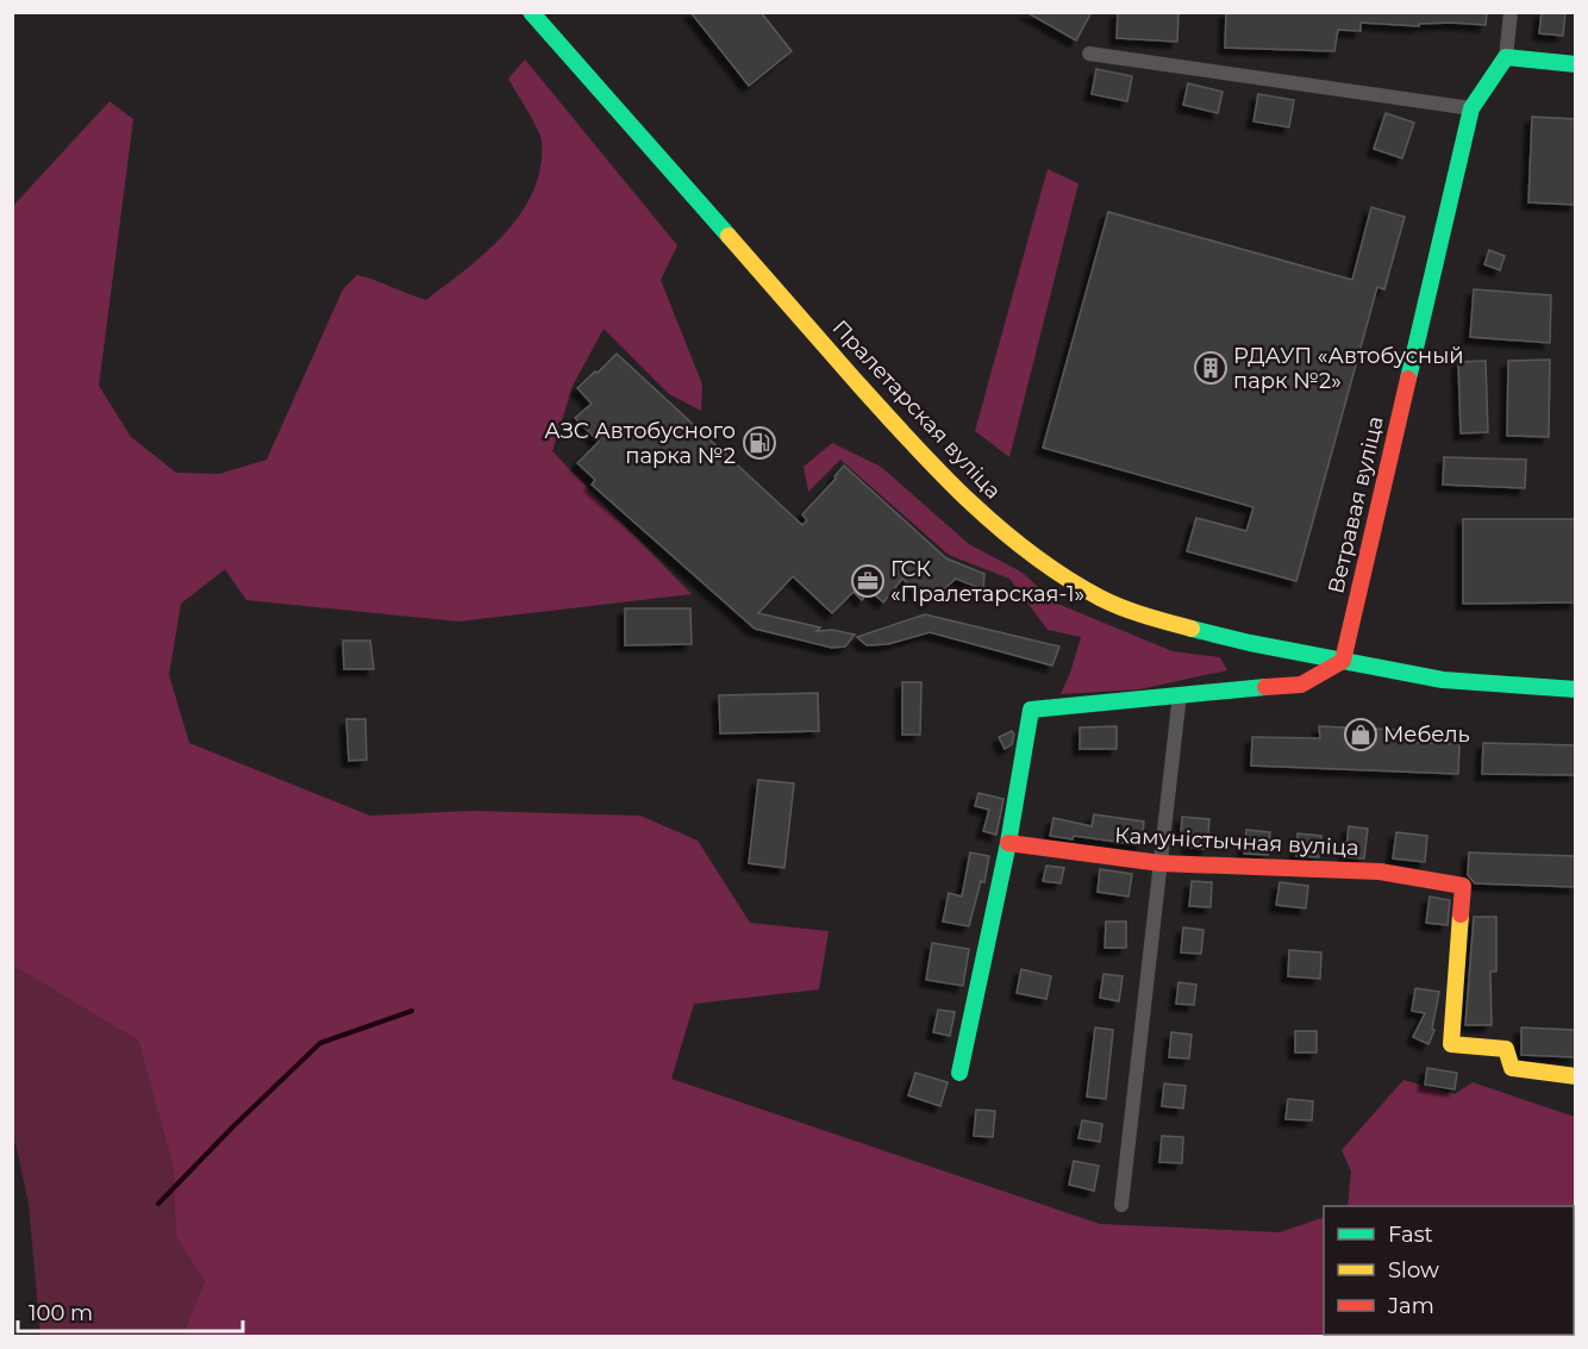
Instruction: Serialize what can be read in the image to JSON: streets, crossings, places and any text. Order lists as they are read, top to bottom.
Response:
{
  "streets": {
    "street": ["Пралетарская вуліца", "Ветравая вуліца", "Камуністычная вуліца"]
  },
  "crossings": [
    ["Пралетарская вуліца", "Ветравая вуліца"]
  ],
  "places": {
    "building": ["РДАУП «Автобусный парк №2»"],
    "fuel station": ["АЗС Автобусного парка №2"],
    "office": ["ГСК «Пралетарская-1»"],
    "shop": ["Мебель"]
  },
  "legend": ["Fast", "Slow", "Jam"],
  "scale_bar": "100 m"
}
